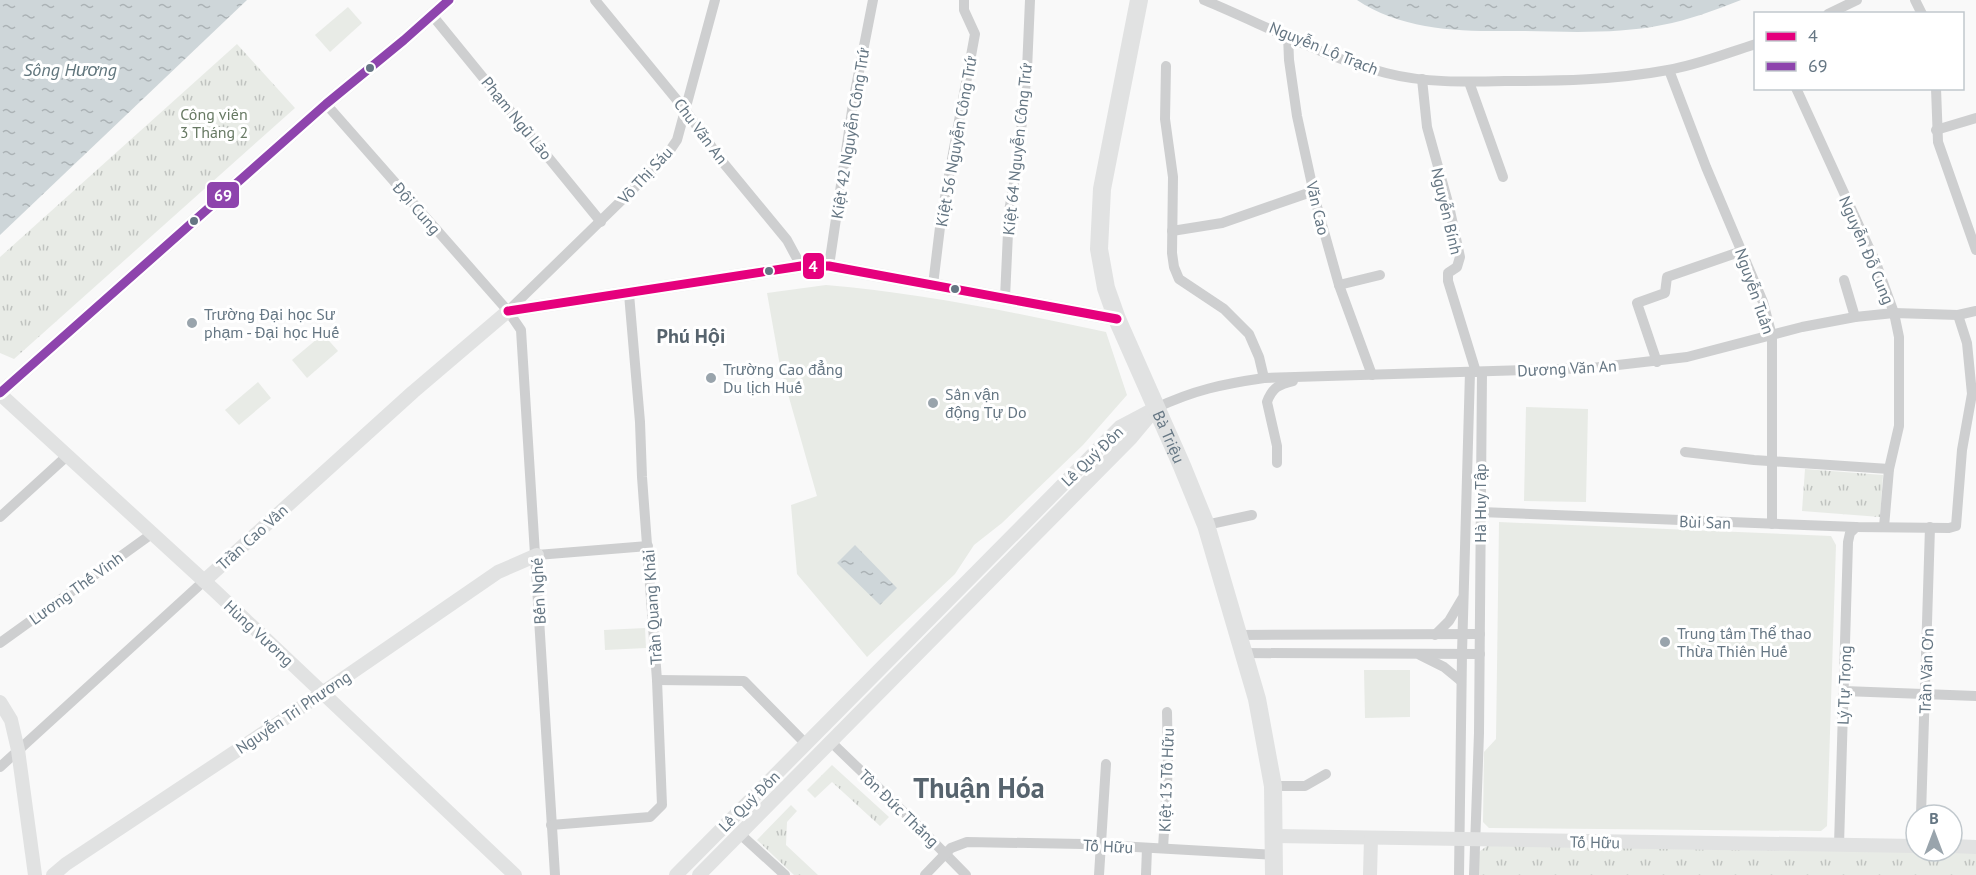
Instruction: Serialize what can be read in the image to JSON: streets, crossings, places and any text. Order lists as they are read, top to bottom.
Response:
{
  "streets": {
    "highway": ["Bà Triệu"],
    "street": [
      "Nguyễn Lộ Trạch",
      "Phạm Ngũ Lão",
      "Chu Văn An",
      "Kiệt 42 Nguyễn Công Trứ",
      "Kiệt 56 Nguyễn Công Trứ",
      "Kiệt 64 Nguyễn Công Trứ",
      "Võ Thị Sáu",
      "Đội Cung",
      "Văn Cao",
      "Nguyễn Bính",
      "Nguyễn Đỗ Cung",
      "Nguyễn Tuân",
      "Dương Văn An",
      "Lê Quý Đôn",
      "Hà Huy Tập",
      "Bùi San",
      "Trần Cao Vân",
      "Lương Thế Vinh",
      "Bến Nghé",
      "Trần Quang Khải",
      "Hùng Vương",
      "Trần Văn Ơn",
      "Lý Tự Trọng",
      "Nguyễn Tri Phương",
      "Kiệt 13 Tố Hữu",
      "Tôn Đức Thắng",
      "Tố Hữu"
    ]
  },
  "crossings": [
    ["Nguyễn Lộ Trạch", "Văn Cao"],
    ["Nguyễn Lộ Trạch", "Nguyễn Bính"],
    ["Nguyễn Lộ Trạch", "Nguyễn Tuân"],
    ["Phạm Ngũ Lão", "Võ Thị Sáu"],
    ["Chu Văn An", "Võ Thị Sáu"],
    ["Võ Thị Sáu", "Đội Cung"],
    ["Võ Thị Sáu", "Trần Cao Vân"],
    ["Võ Thị Sáu", "Bến Nghé"],
    ["Đội Cung", "Trần Cao Vân"],
    ["Đội Cung", "Bến Nghé"],
    ["Văn Cao", "Dương Văn An"],
    ["Nguyễn Bính", "Dương Văn An"],
    ["Nguyễn Bính", "Hà Huy Tập"],
    ["Nguyễn Đỗ Cung", "Dương Văn An"],
    ["Nguyễn Đỗ Cung", "Bùi San"],
    ["Nguyễn Tuân", "Dương Văn An"],
    ["Nguyễn Tuân", "Bùi San"],
    ["Dương Văn An", "Bà Triệu"],
    ["Dương Văn An", "Lê Quý Đôn"],
    ["Dương Văn An", "Hà Huy Tập"],
    ["Bà Triệu", "Lê Quý Đôn"],
    ["Bà Triệu", "Tố Hữu"],
    ["Lê Quý Đôn", "Tôn Đức Thắng"],
    ["Hà Huy Tập", "Bùi San"],
    ["Hà Huy Tập", "Tố Hữu"],
    ["Bùi San", "Trần Văn Ơn"],
    ["Bùi San", "Lý Tự Trọng"],
    ["Trần Cao Vân", "Bến Nghé"],
    ["Trần Cao Vân", "Hùng Vương"],
    ["Lương Thế Vinh", "Hùng Vương"],
    ["Bến Nghé", "Trần Quang Khải"],
    ["Bến Nghé", "Nguyễn Tri Phương"],
    ["Hùng Vương", "Nguyễn Tri Phương"],
    ["Lý Tự Trọng", "Tố Hữu"],
    ["Kiệt 13 Tố Hữu", "Tố Hữu"],
    ["Tôn Đức Thắng", "Tố Hữu"]
  ],
  "districts": ["Phú Hội", "Thuận Hóa"],
  "water": ["Sông Hương"],
  "parks": ["Công viên 3 Tháng 2"],
  "places": [
    "Trường Đại học Sư phạm - Đại học Huế",
    "Trường Cao đẳng Du lịch Huế",
    "Sân vận động Tự Do",
    "Trung tâm Thể thao Thừa Thiên Huế"
  ],
  "lines": ["transit line 69", "transit line 4"],
  "legend": ["4", "69"],
  "north": "top"
}
